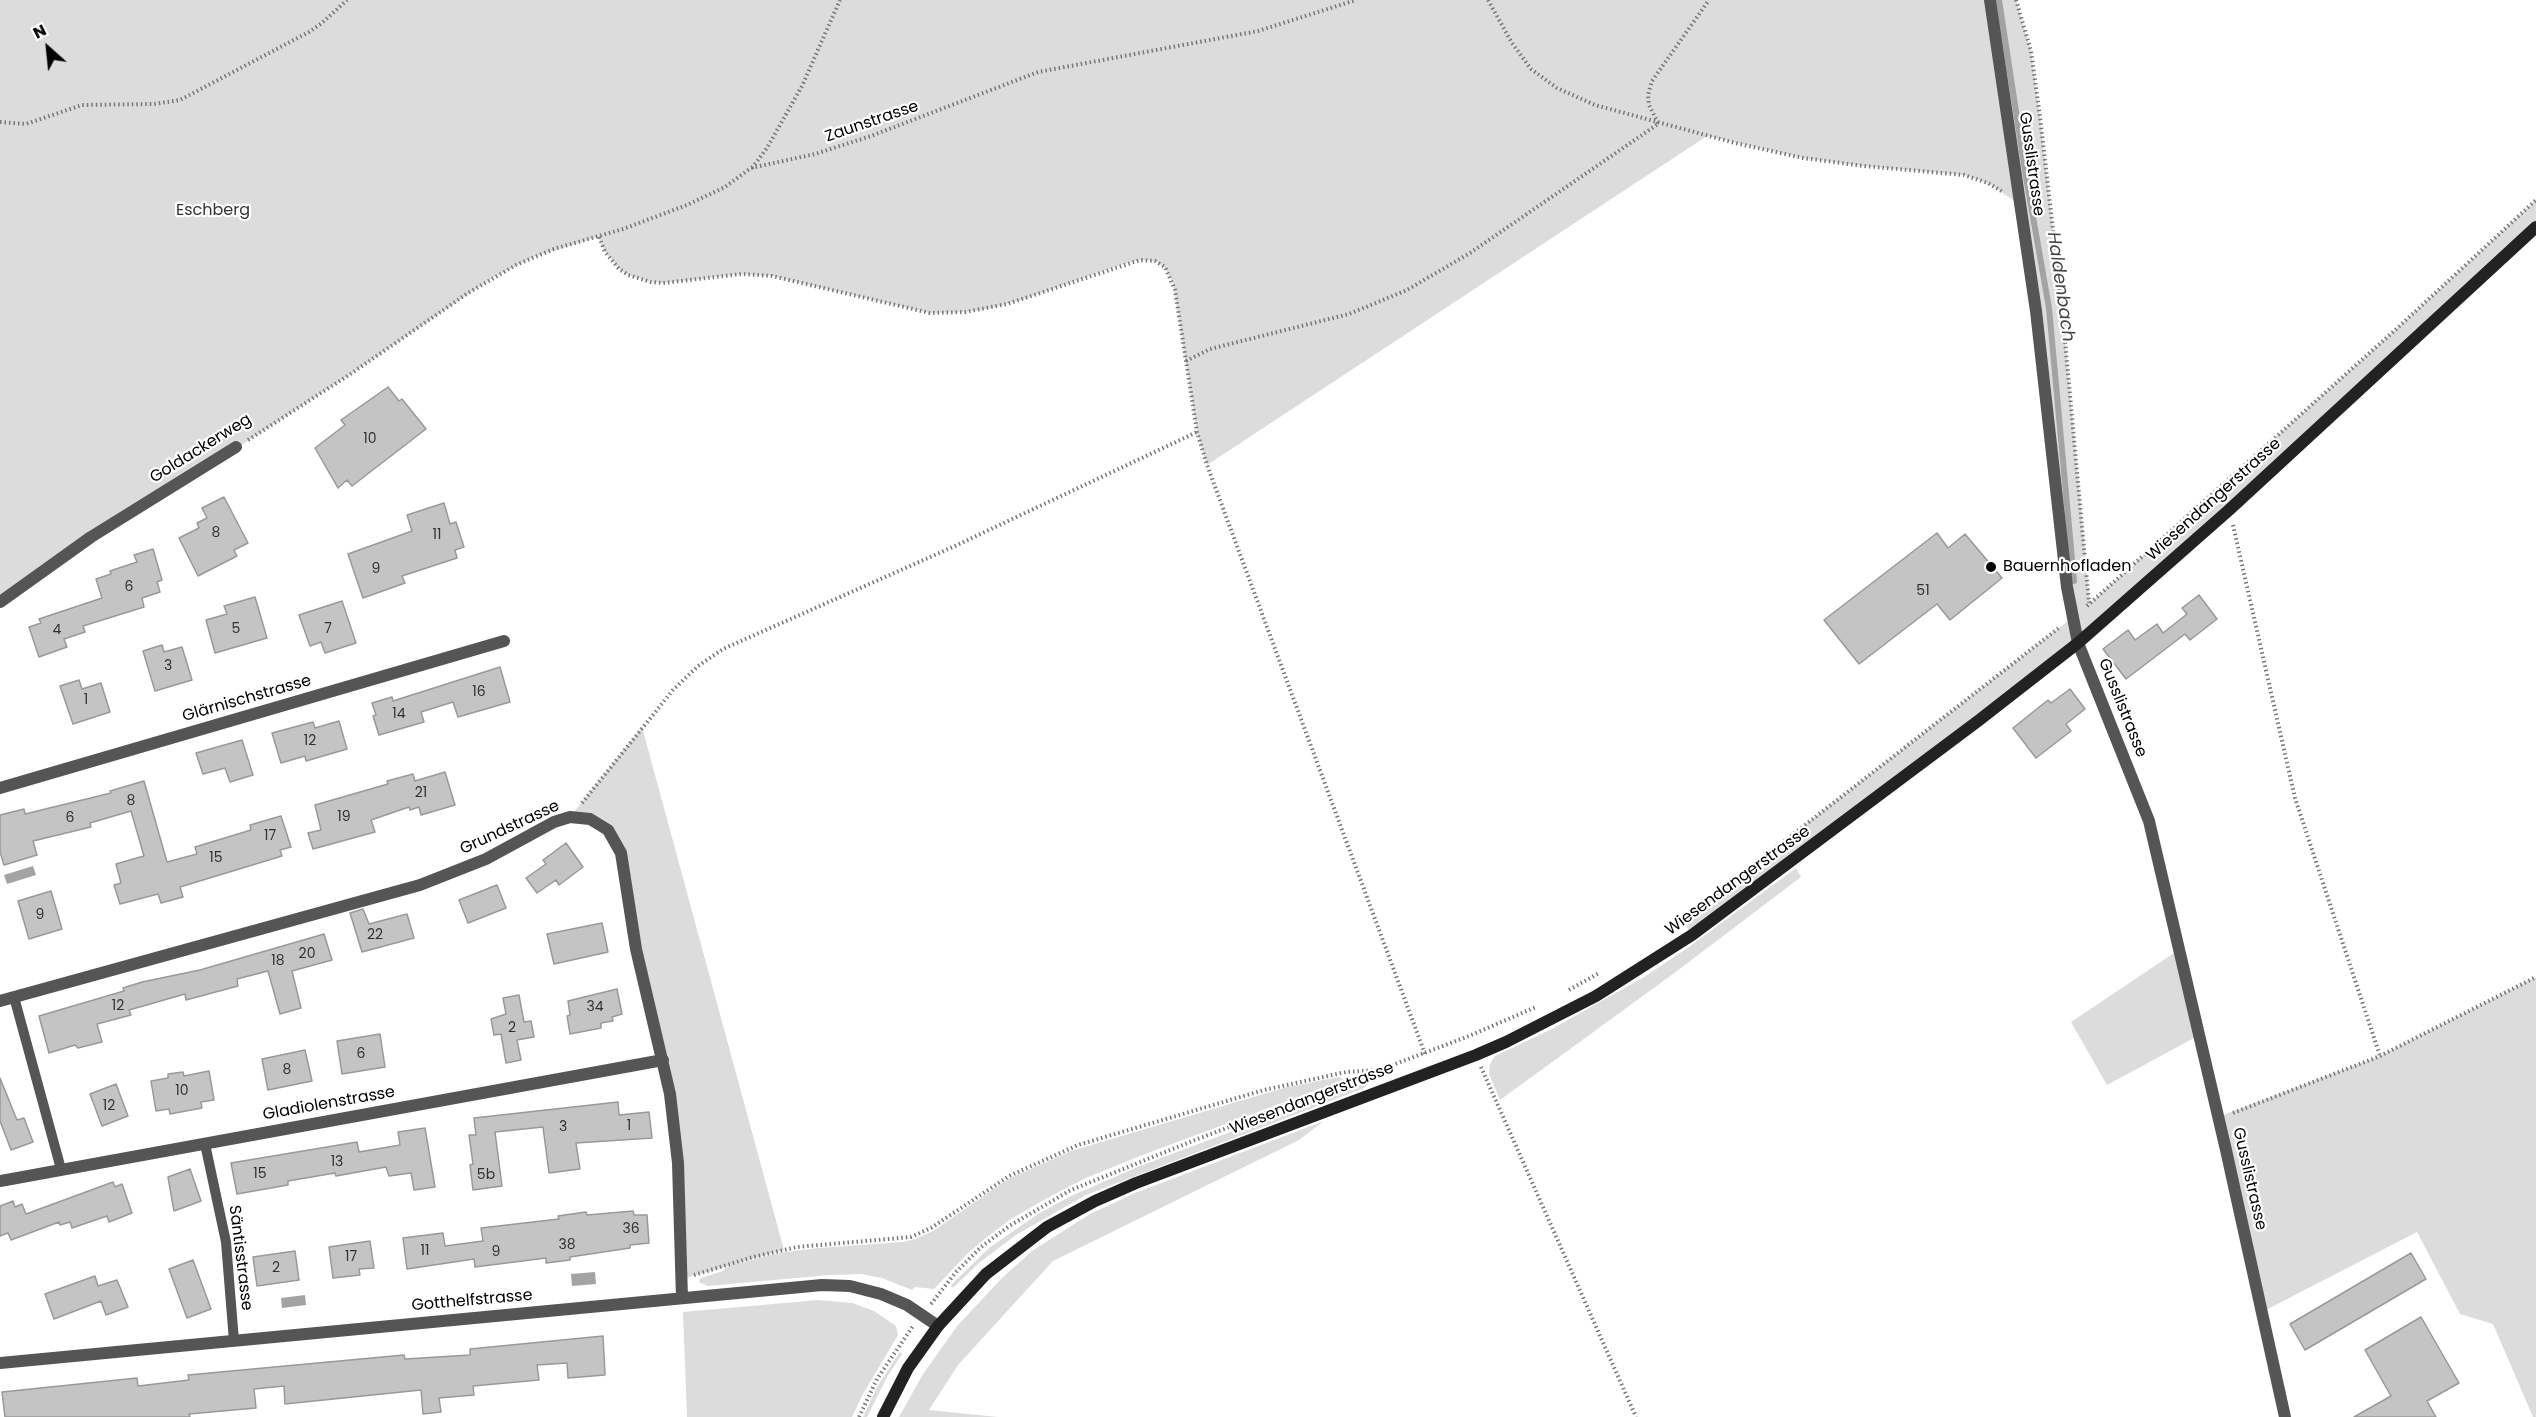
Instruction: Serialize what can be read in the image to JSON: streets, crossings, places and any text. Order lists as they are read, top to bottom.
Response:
{
  "streets": {
    "main road": ["Wiesendangerstrasse"],
    "street": [
      "Gusslistrasse",
      "Goldackerweg",
      "Glärnischstrasse",
      "Grundstrasse",
      "Gladiolenstrasse",
      "Gotthelfstrasse"
    ],
    "lane": ["Säntisstrasse"],
    "path": ["Zaunstrasse"]
  },
  "crossings": [
    ["Zaunstrasse", "Goldackerweg"],
    ["Gusslistrasse", "Wiesendangerstrasse"],
    ["Wiesendangerstrasse", "Gotthelfstrasse"],
    ["Grundstrasse", "Gladiolenstrasse"],
    ["Grundstrasse", "Gotthelfstrasse"],
    ["Gladiolenstrasse", "Säntisstrasse"],
    ["Säntisstrasse", "Gotthelfstrasse"]
  ],
  "water": ["Haldenbach"],
  "parks": ["Eschberg"],
  "places": ["Bauernhofladen"],
  "house_numbers": [
    "10",
    "8",
    "11",
    "9",
    "6",
    "51",
    "5",
    "7",
    "4",
    "3",
    "16",
    "1",
    "14",
    "12",
    "21",
    "8",
    "19",
    "6",
    "17",
    "15",
    "9",
    "22",
    "20",
    "18",
    "12",
    "34",
    "2",
    "6",
    "8",
    "10",
    "12",
    "1",
    "3",
    "13",
    "15",
    "5b",
    "36",
    "38",
    "11",
    "9",
    "17",
    "2"
  ],
  "north": "top left"
}
